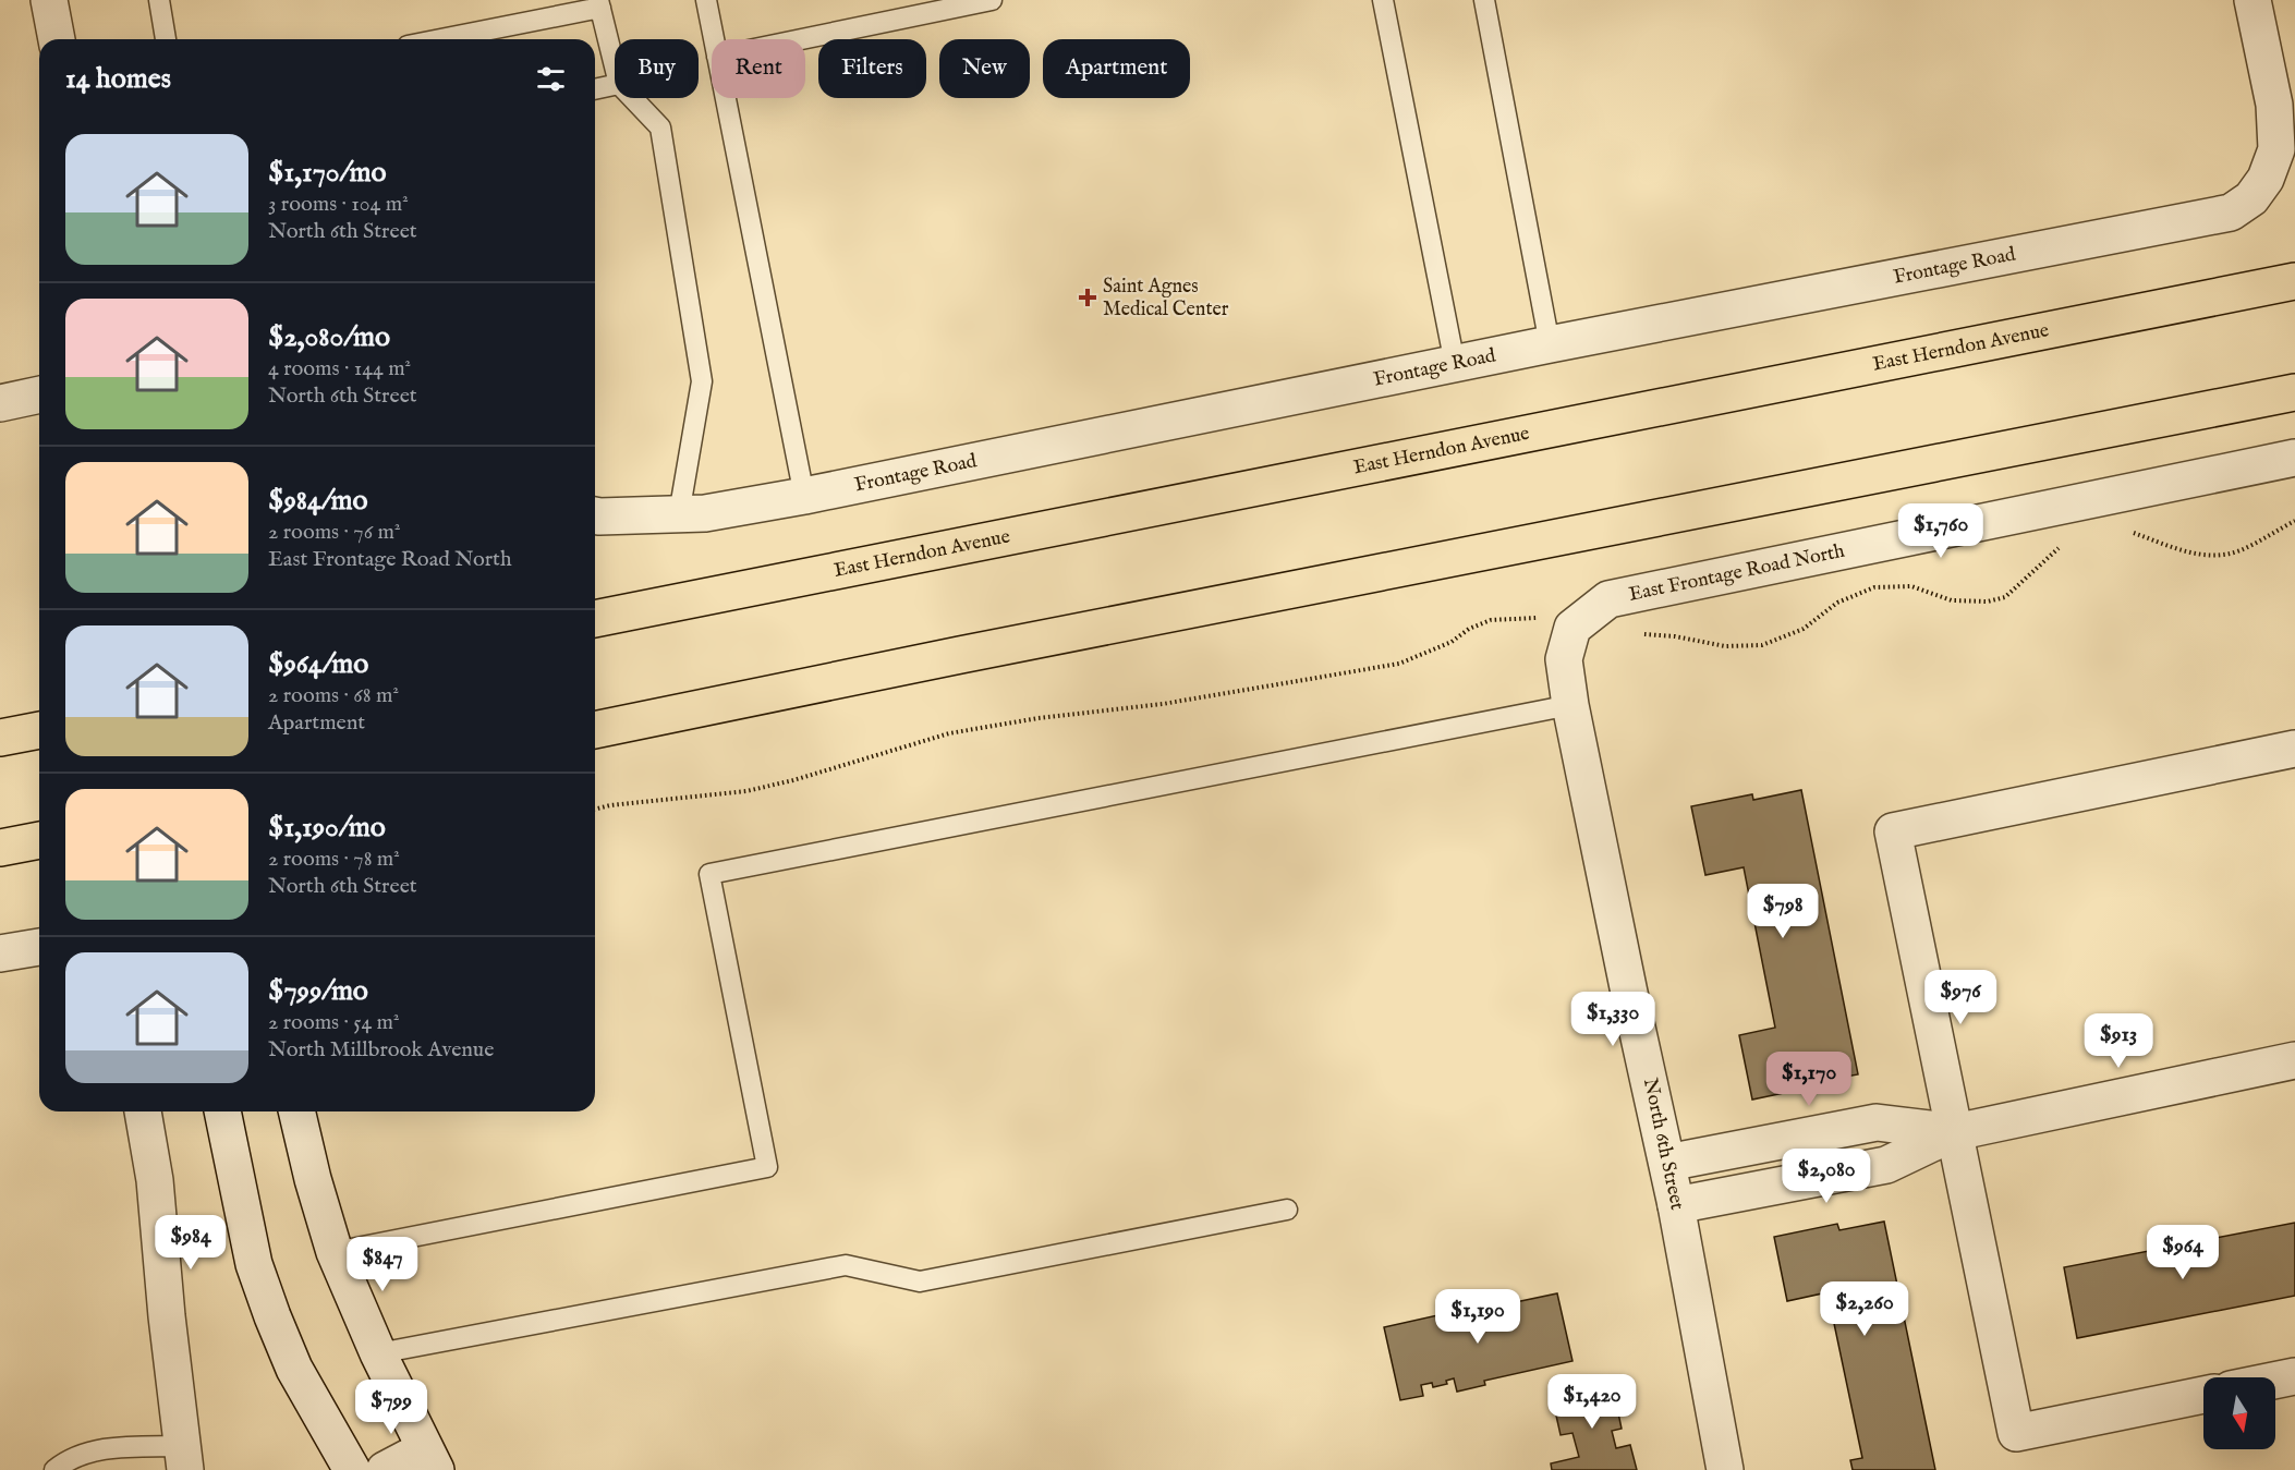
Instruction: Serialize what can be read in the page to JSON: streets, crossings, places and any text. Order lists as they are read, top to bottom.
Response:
{
  "streets": {
    "main road": ["East Herndon Avenue"],
    "street": ["Frontage Road", "East Frontage Road North", "North 6th Street"]
  },
  "crossings": [
    ["East Frontage Road North", "North 6th Street"]
  ],
  "places": {
    "health": ["Saint Agnes Medical Center"]
  },
  "north": "bottom",
  "page": {
    "chip": [
      "Buy",
      "Rent",
      "Filters",
      "New",
      "Apartment"
    ],
    "heading": "14 homes",
    "list": [
      {
        "name": "$1,170/mo",
        "note": "3 rooms · 104 m² · North 6th Street"
      },
      {
        "name": "$2,080/mo",
        "note": "4 rooms · 144 m² · North 6th Street"
      },
      {
        "name": "$984/mo",
        "note": "2 rooms · 76 m² · East Frontage Road North"
      },
      {
        "name": "$964/mo",
        "note": "2 rooms · 68 m² · Apartment"
      },
      {
        "name": "$1,190/mo",
        "note": "2 rooms · 78 m² · North 6th Street"
      },
      {
        "name": "$799/mo",
        "note": "2 rooms · 54 m² · North Millbrook Avenue"
      }
    ],
    "price": [
      "$1,760",
      "$798",
      "$976",
      "$1,330",
      "$913",
      "$1,170",
      "$2,080",
      "$984",
      "$964",
      "$847",
      "$2,260",
      "$1,190",
      "$1,420",
      "$799"
    ]
  }
}
